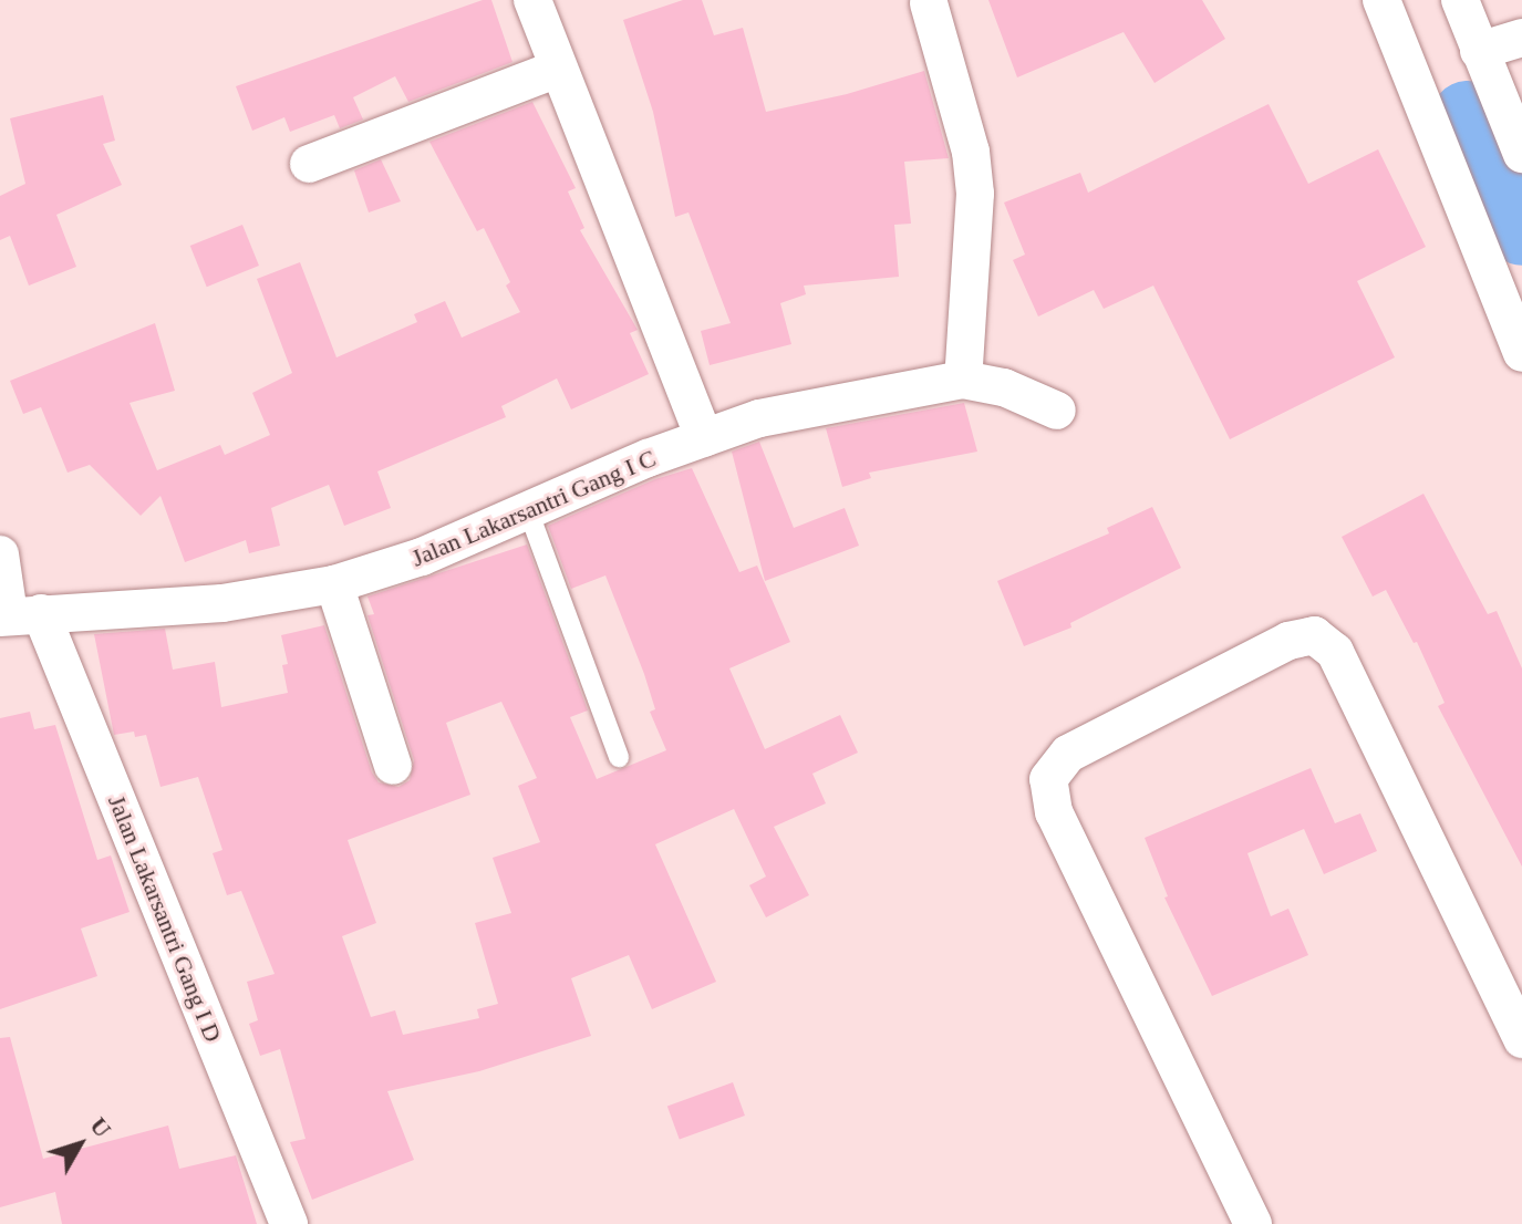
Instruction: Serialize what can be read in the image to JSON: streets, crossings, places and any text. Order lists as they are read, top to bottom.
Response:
{
  "streets": {
    "street": ["Jalan Lakarsantri Gang I C", "Jalan Lakarsantri Gang I D"]
  },
  "crossings": [
    ["Jalan Lakarsantri Gang I C", "Jalan Lakarsantri Gang I D"]
  ],
  "north": "top right"
}
